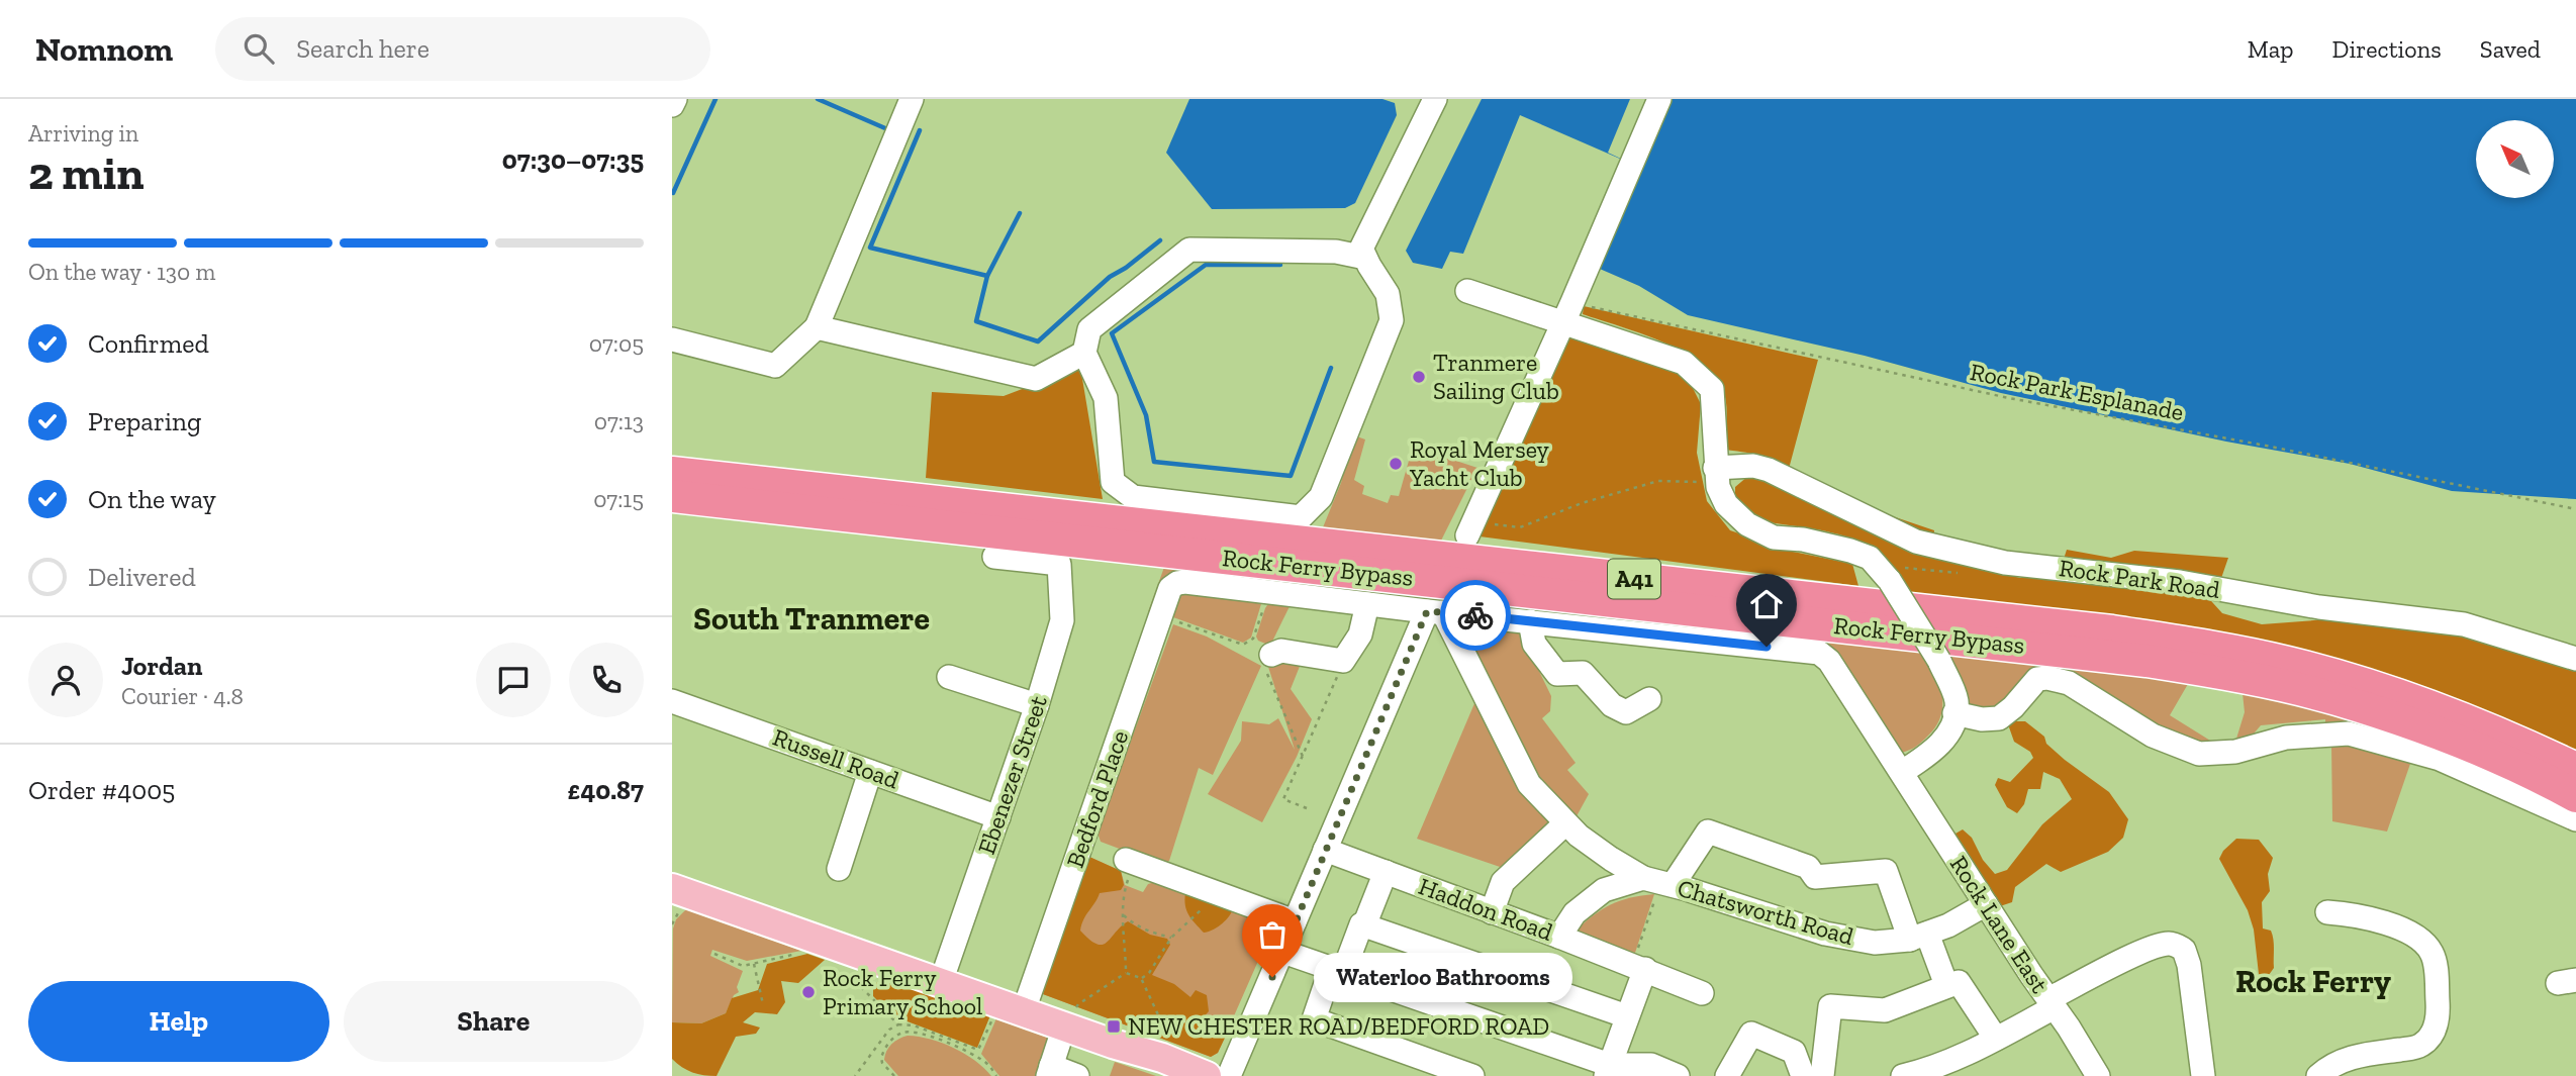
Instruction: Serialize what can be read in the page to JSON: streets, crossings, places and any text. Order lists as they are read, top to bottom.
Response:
{
  "streets": {
    "highway": ["Rock Ferry Bypass", "A41"],
    "street": [
      "Rock Park Road",
      "Russell Road",
      "Ebenezer Street",
      "Bedford Place",
      "Haddon Road",
      "Chatsworth Road",
      "Rock Lane East"
    ],
    "path": ["Rock Park Esplanade"]
  },
  "crossings": [
    ["Russell Road", "Ebenezer Street"],
    ["Haddon Road", "Chatsworth Road"],
    ["Chatsworth Road", "Rock Lane East"]
  ],
  "districts": ["South Tranmere", "Rock Ferry"],
  "places": {
    "other": [
      "Tranmere Sailing Club",
      "Royal Mersey Yacht Club",
      "Waterloo Bathrooms",
      "Rock Ferry Primary School"
    ],
    "transit": ["NEW CHESTER ROAD/BEDFORD ROAD"]
  },
  "north": "top left",
  "page": {
    "header": "Nomnom",
    "search": "Search here",
    "nav": ["Map", "Directions", "Saved"],
    "heading": ["2 min", "Arriving in", "07:30–07:35"],
    "panel": [
      "Jordan",
      "Courier · 4.8",
      "Order #4005",
      "£40.87"
    ],
    "bar": "On the way · 130 m",
    "list": [
      ["Confirmed", "07:05"],
      ["Preparing", "07:13"],
      ["On the way", "07:15"],
      "Delivered"
    ],
    "bubble": "Waterloo Bathrooms",
    "buttons": ["Help", "Share"]
  }
}
